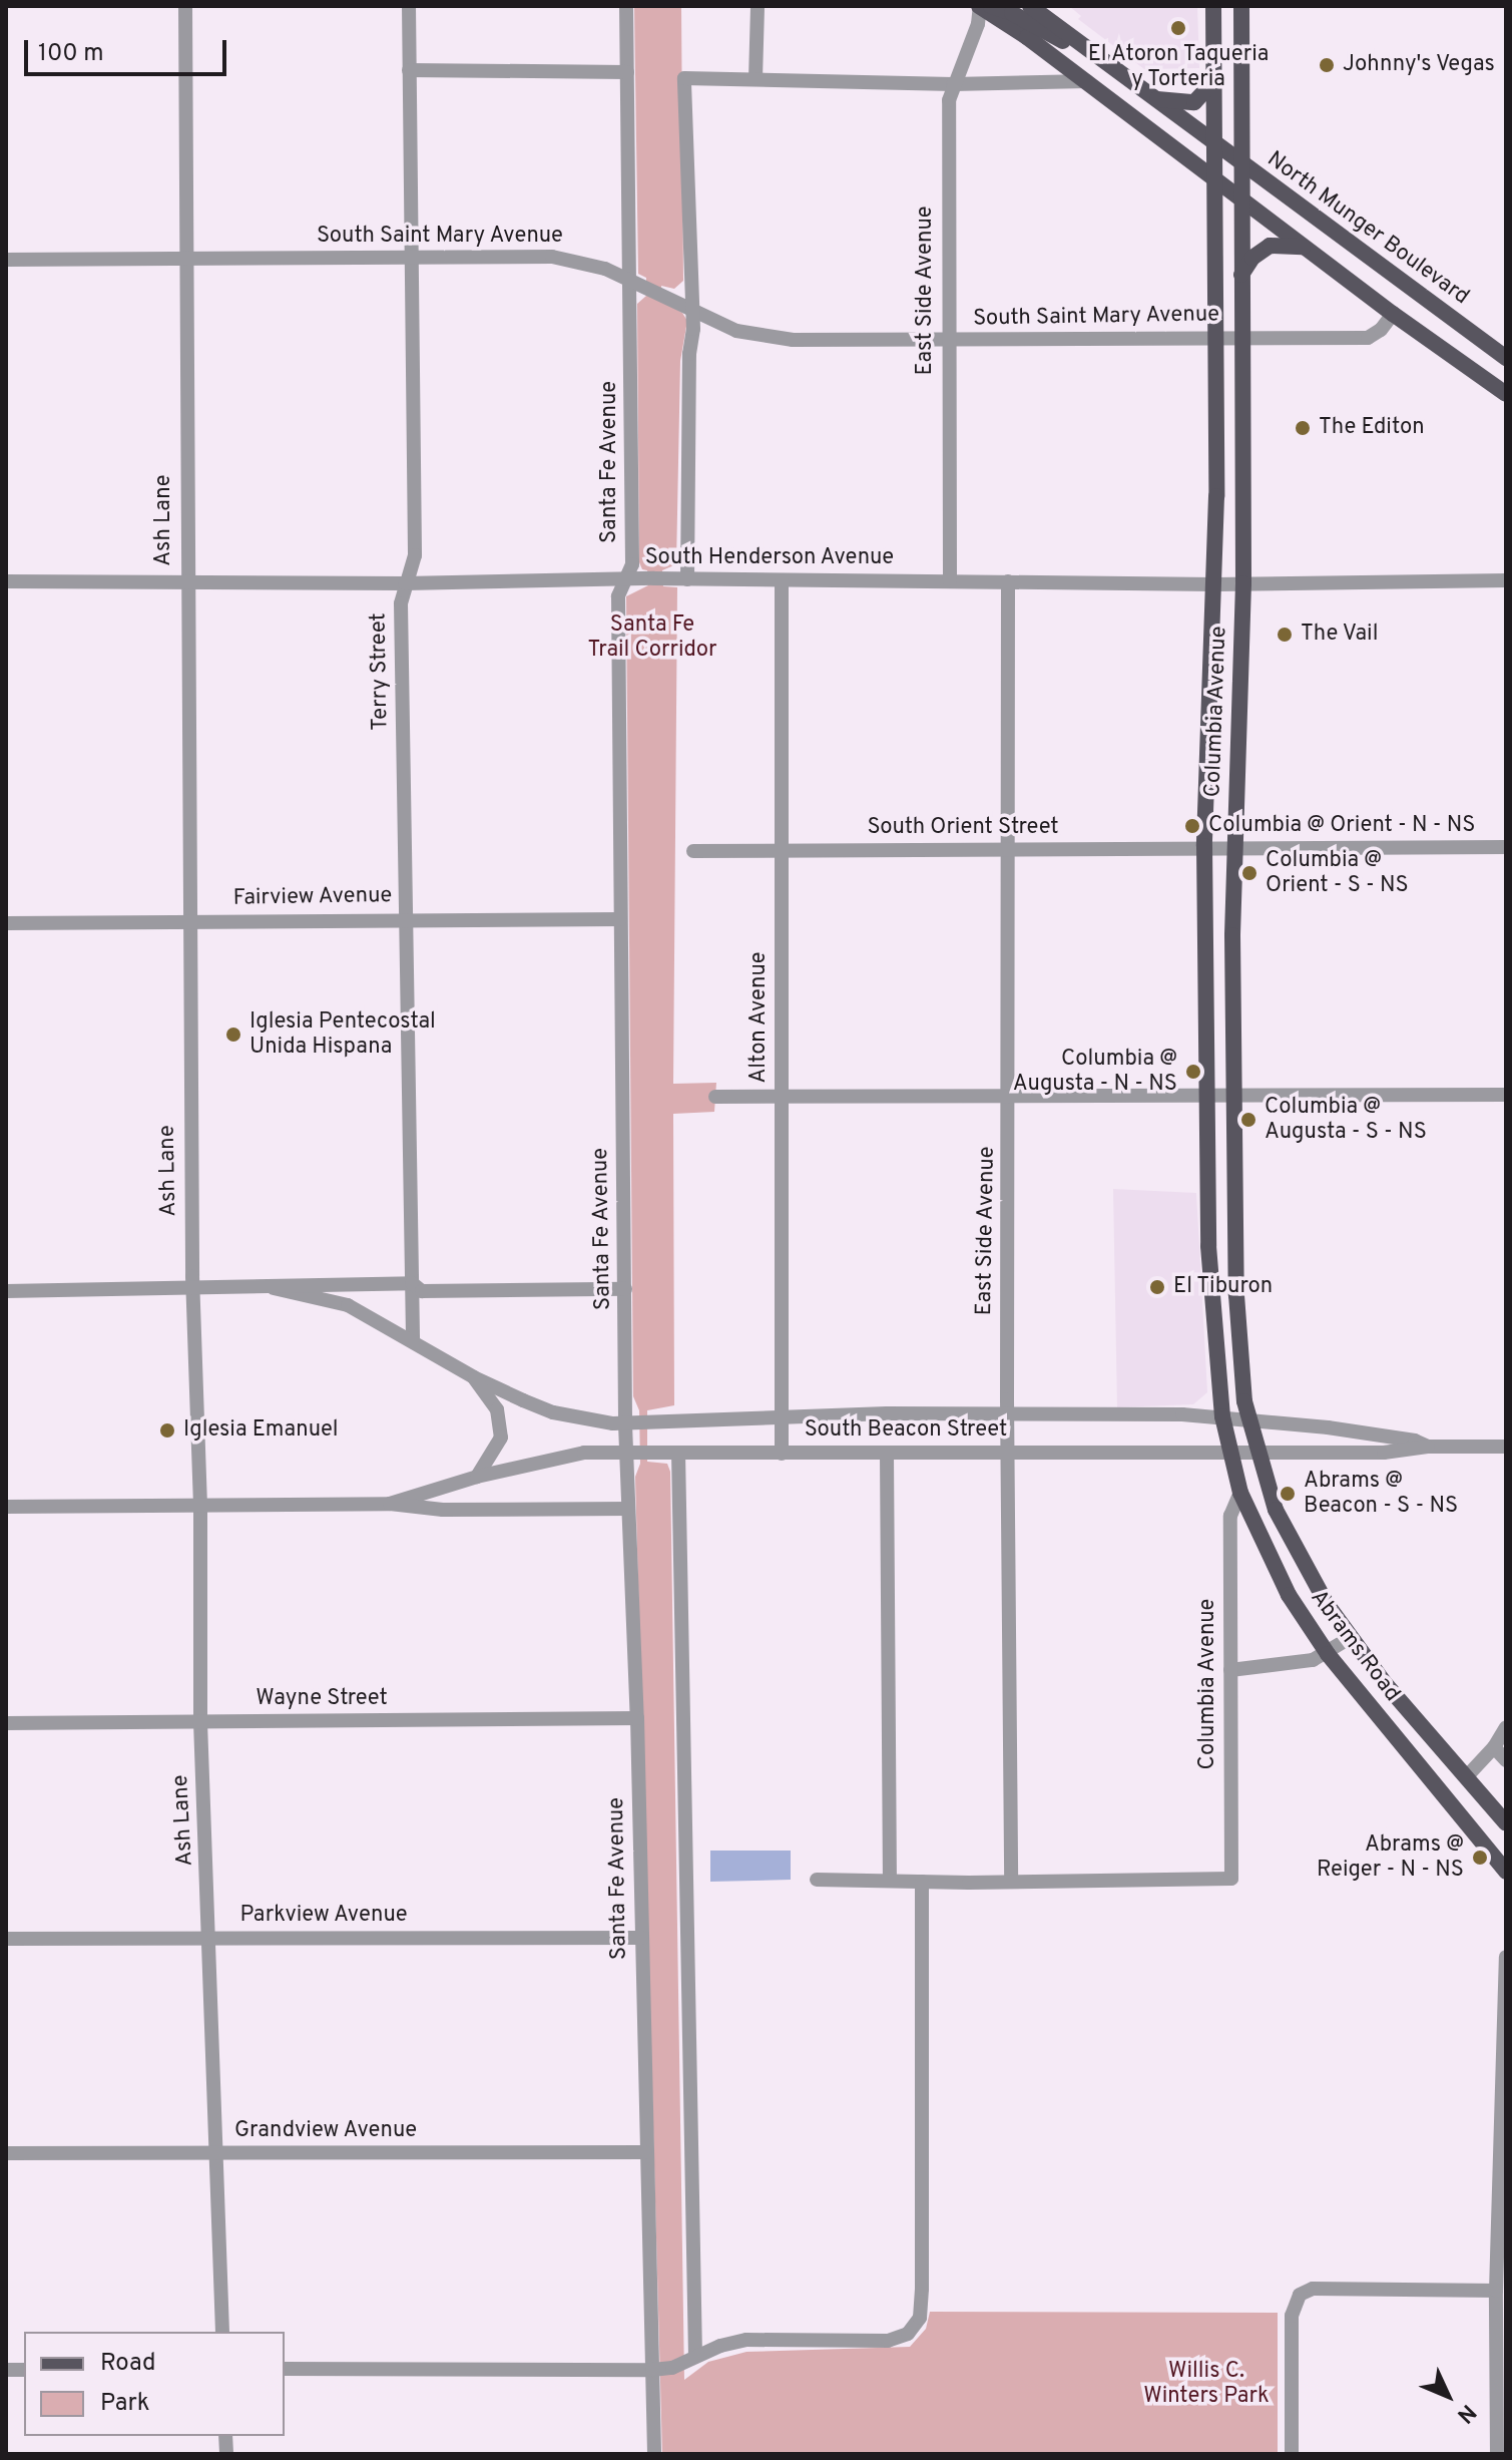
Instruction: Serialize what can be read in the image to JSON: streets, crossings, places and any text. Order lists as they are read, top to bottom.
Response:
{
  "streets": {
    "main road": ["North Munger Boulevard", "Columbia Avenue", "Abrams Road"],
    "street": [
      "South Saint Mary Avenue",
      "East Side Avenue",
      "Santa Fe Avenue",
      "Ash Lane",
      "South Henderson Avenue",
      "Terry Street",
      "South Orient Street",
      "Fairview Avenue",
      "Alton Avenue",
      "South Beacon Street",
      "Wayne Street",
      "Parkview Avenue",
      "Grandview Avenue"
    ]
  },
  "crossings": [
    ["North Munger Boulevard", "Columbia Avenue"],
    ["South Saint Mary Avenue", "East Side Avenue"],
    ["South Saint Mary Avenue", "Santa Fe Avenue"],
    ["South Saint Mary Avenue", "Ash Lane"],
    ["South Saint Mary Avenue", "Terry Street"],
    ["South Saint Mary Avenue", "Columbia Avenue"],
    ["East Side Avenue", "South Henderson Avenue"],
    ["East Side Avenue", "Columbia Avenue"],
    ["East Side Avenue", "South Orient Street"],
    ["East Side Avenue", "South Beacon Street"],
    ["Santa Fe Avenue", "South Henderson Avenue"],
    ["Santa Fe Avenue", "Fairview Avenue"],
    ["Santa Fe Avenue", "South Beacon Street"],
    ["Santa Fe Avenue", "Wayne Street"],
    ["Santa Fe Avenue", "Parkview Avenue"],
    ["Santa Fe Avenue", "Grandview Avenue"],
    ["Ash Lane", "South Henderson Avenue"],
    ["Ash Lane", "Fairview Avenue"],
    ["Ash Lane", "South Beacon Street"],
    ["Ash Lane", "Wayne Street"],
    ["Ash Lane", "Parkview Avenue"],
    ["Ash Lane", "Grandview Avenue"],
    ["South Henderson Avenue", "Terry Street"],
    ["South Henderson Avenue", "Columbia Avenue"],
    ["South Henderson Avenue", "Alton Avenue"],
    ["Terry Street", "Fairview Avenue"],
    ["Columbia Avenue", "South Orient Street"],
    ["Columbia Avenue", "South Beacon Street"],
    ["Columbia Avenue", "Abrams Road"],
    ["South Orient Street", "Alton Avenue"],
    ["Alton Avenue", "South Beacon Street"],
    ["South Beacon Street", "Abrams Road"]
  ],
  "parks": ["Santa Fe Trail Corridor", "Willis C. Winters Park"],
  "places": [
    "El Atoron Taqueria y Torteria",
    "Johnny's Vegas",
    "The Editon",
    "The Vail",
    "Columbia @ Orient - N - NS",
    "Columbia @ Orient - S - NS",
    "Iglesia Pentecostal Unida Hispana",
    "Columbia @ Augusta - N - NS",
    "Columbia @ Augusta - S - NS",
    "El Tiburon",
    "Iglesia Emanuel",
    "Abrams @ Beacon - S - NS",
    "Abrams @ Reiger - N - NS"
  ],
  "legend": ["Road", "Park"],
  "scale_bar": "100 m",
  "north": "bottom right"
}
